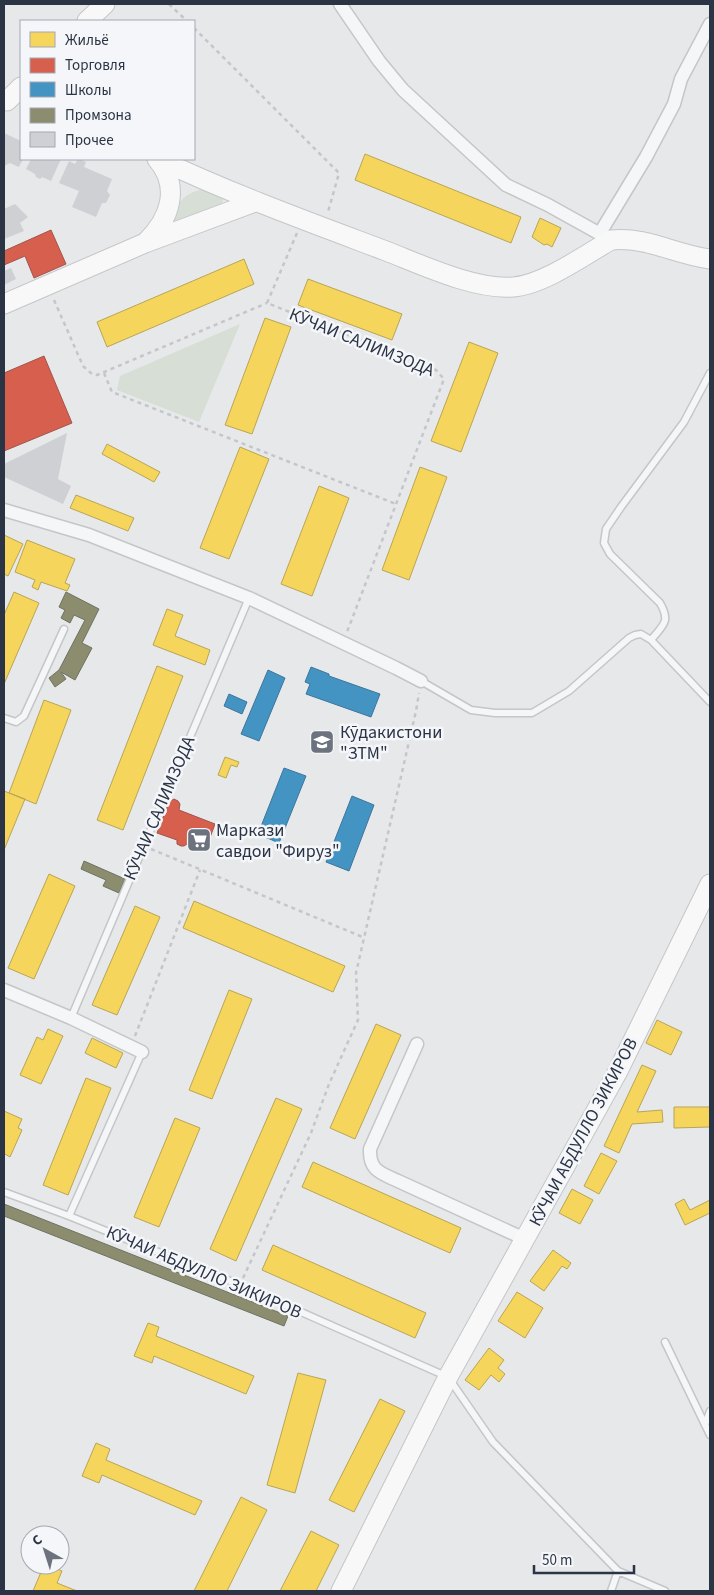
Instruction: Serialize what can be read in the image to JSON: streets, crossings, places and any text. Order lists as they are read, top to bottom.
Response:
{
  "streets": {
    "street": ["КӮЧАИ АБДУЛЛО ЗИКИРОВ"],
    "lane": ["КӮЧАИ САЛИМЗОДА"]
  },
  "places": {
    "school or university": ["Кӯдакистони \"ЗТМ\""],
    "supermarket": ["Маркази савдои \"Фируз\""]
  },
  "legend": [
    "Жильё",
    "Торговля",
    "Школы",
    "Промзона",
    "Прочее"
  ],
  "scale_bar": "50 m",
  "north": "top left"
}
